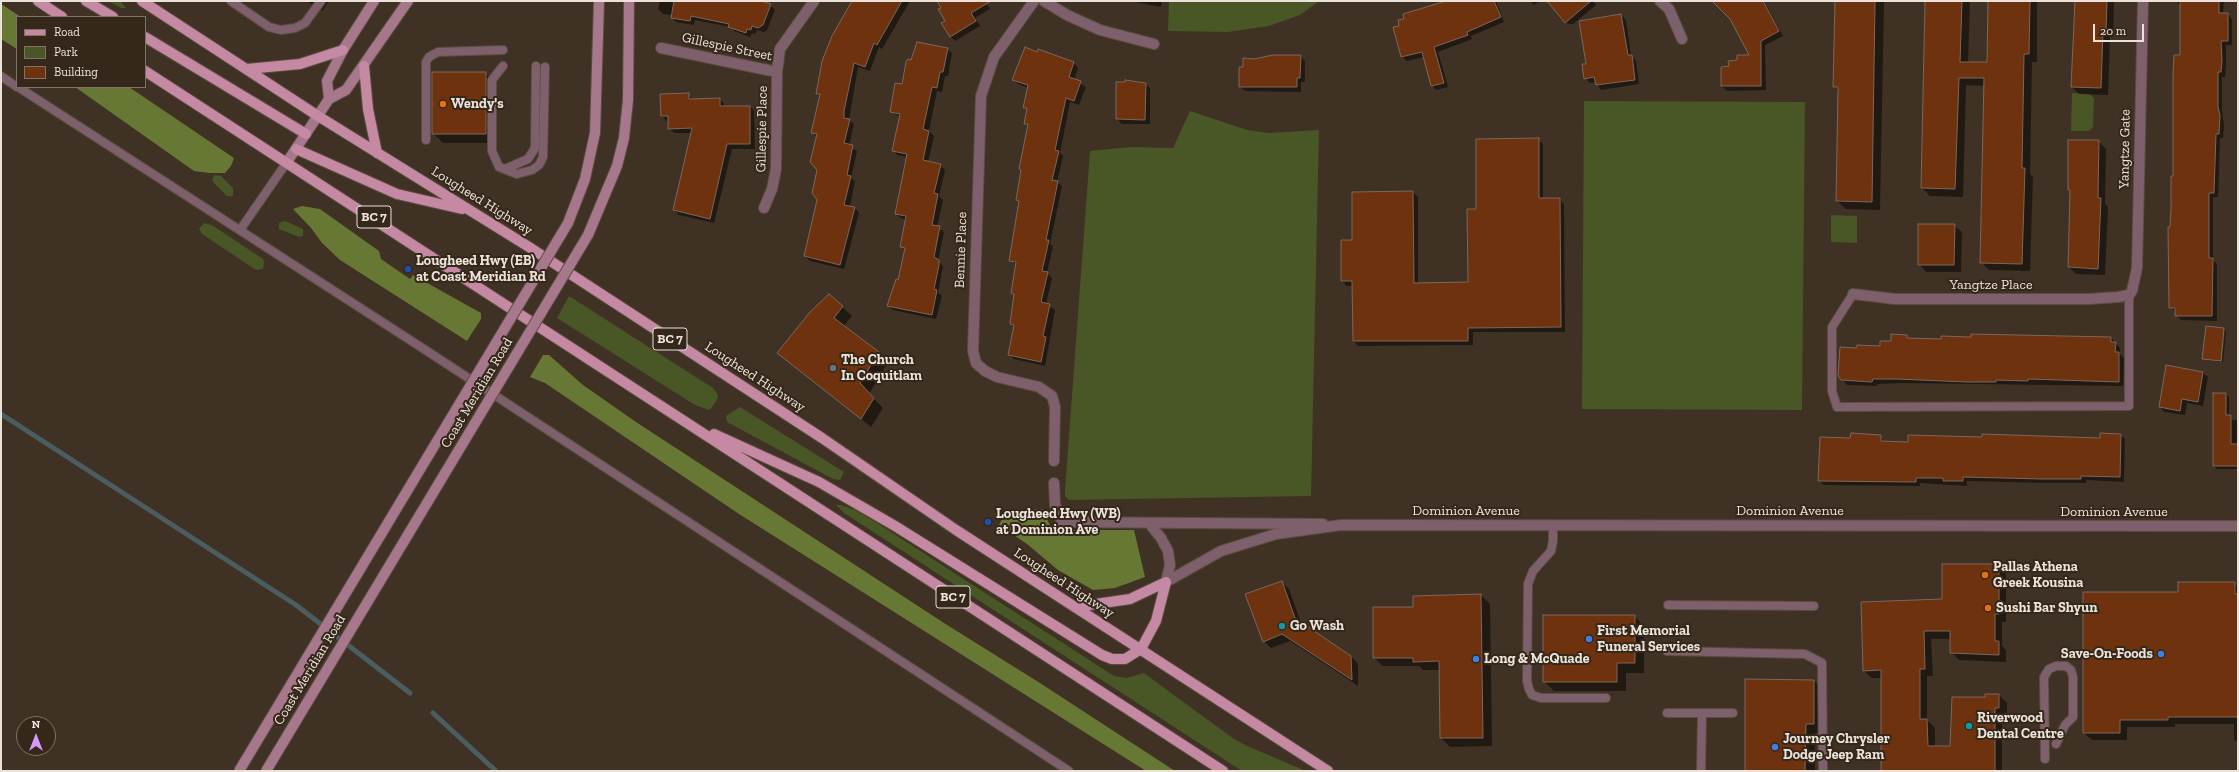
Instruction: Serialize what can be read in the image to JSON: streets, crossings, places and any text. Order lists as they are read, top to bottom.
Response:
{
  "streets": {
    "main road": ["Lougheed Highway", "BC 7", "Coast Meridian Road"],
    "street": [
      "Gillespie Street",
      "Gillespie Place",
      "Yangtze Gate",
      "Bennie Place",
      "Yangtze Place",
      "Dominion Avenue"
    ]
  },
  "crossings": [
    ["Gillespie Street", "Gillespie Place"],
    ["Yangtze Gate", "Yangtze Place"]
  ],
  "places": [
    "Wendy's",
    "Lougheed Hwy (EB) at Coast Meridian Rd",
    "The Church In Coquitlam",
    "Lougheed Hwy (WB) at Dominion Ave",
    "Pallas Athena Greek Kousina",
    "Sushi Bar Shyun",
    "Go Wash",
    "First Memorial Funeral Services",
    "Save-On-Foods",
    "Long & McQuade",
    "Riverwood Dental Centre",
    "Journey Chrysler Dodge Jeep Ram"
  ],
  "legend": ["Road", "Park", "Building"],
  "scale_bar": "20 m",
  "north": "top"
}
